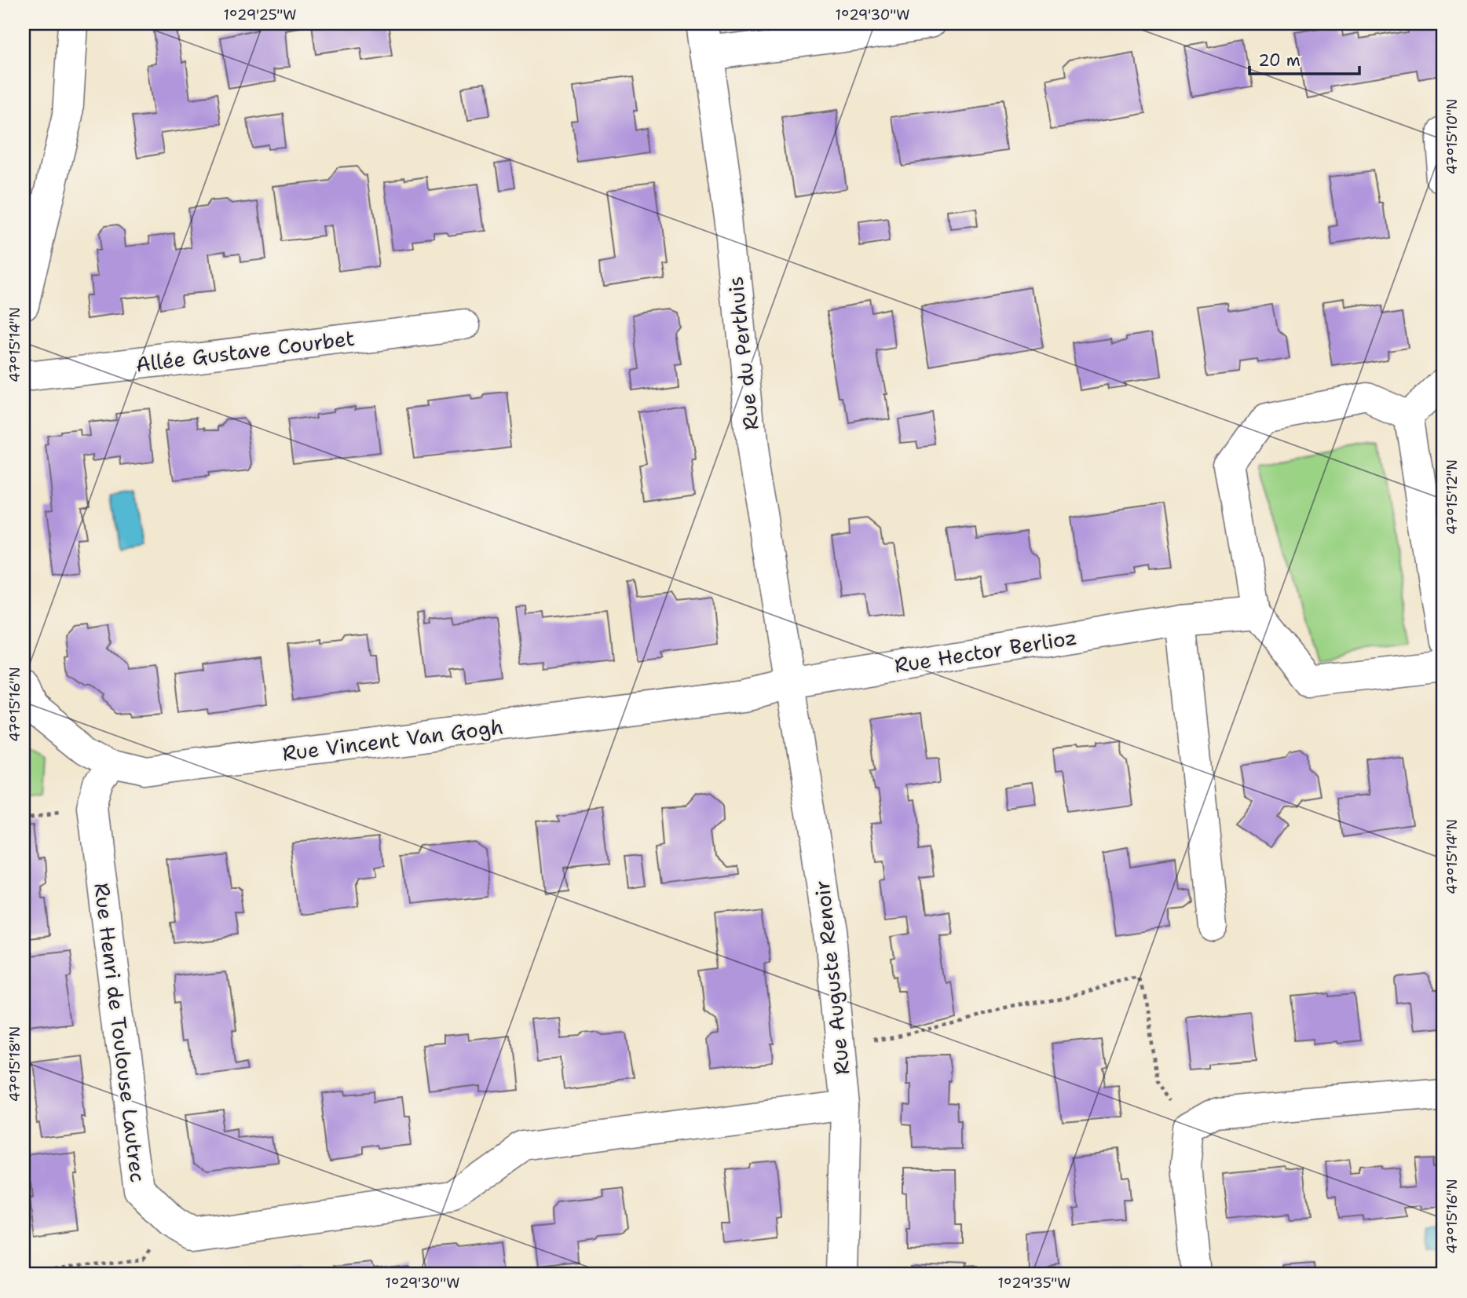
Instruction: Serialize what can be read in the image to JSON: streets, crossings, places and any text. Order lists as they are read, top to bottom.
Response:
{
  "streets": {
    "street": [
      "Allée Gustave Courbet",
      "Rue du Perthuis",
      "Rue Hector Berlioz",
      "Rue Vincent Van Gogh",
      "Rue Auguste Renoir",
      "Rue Henri de Toulouse Lautrec"
    ]
  },
  "crossings": [
    ["Rue du Perthuis", "Rue Hector Berlioz"],
    ["Rue du Perthuis", "Rue Vincent Van Gogh"],
    ["Rue du Perthuis", "Rue Auguste Renoir"],
    ["Rue Hector Berlioz", "Rue Vincent Van Gogh"],
    ["Rue Hector Berlioz", "Rue Auguste Renoir"],
    ["Rue Vincent Van Gogh", "Rue Auguste Renoir"],
    ["Rue Vincent Van Gogh", "Rue Henri de Toulouse Lautrec"],
    ["Rue Auguste Renoir", "Rue Henri de Toulouse Lautrec"]
  ],
  "scale_bar": "20 m",
  "coordinates": [
    "1°29'25\"W",
    "1°29'30\"W",
    "47°15'10\"N",
    "47°15'14\"N",
    "47°15'12\"N",
    "47°15'16\"N",
    "47°15'18\"N",
    "1°29'35\"W"
  ]
}
